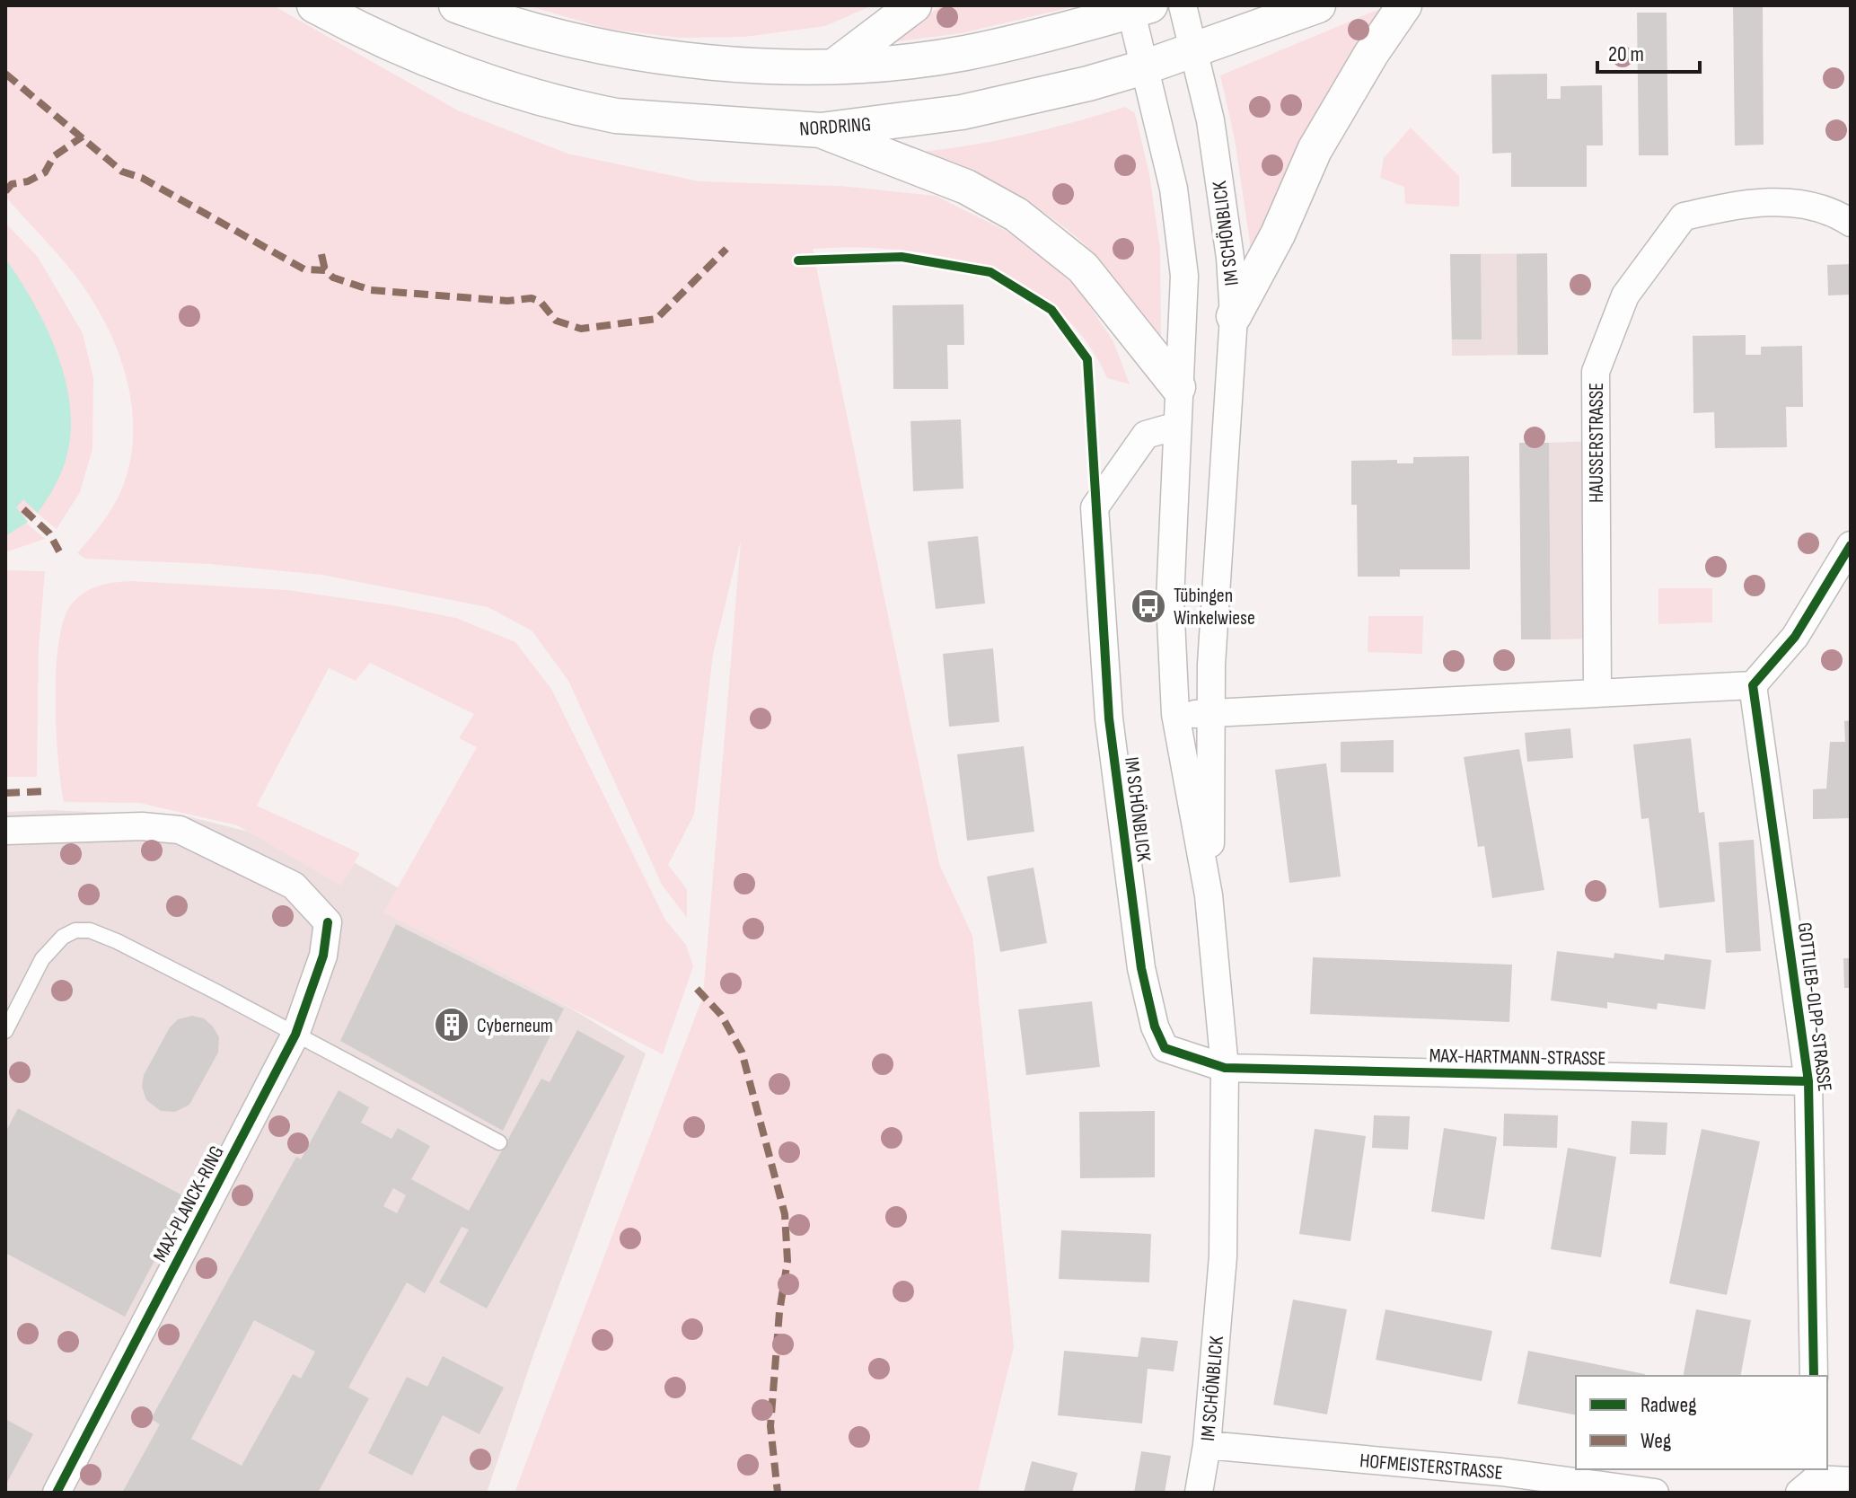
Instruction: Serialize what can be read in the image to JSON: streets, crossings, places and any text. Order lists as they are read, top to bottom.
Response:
{
  "streets": {
    "street": [
      "NORDRING",
      "IM SCHÖNBLICK",
      "HAUSSERSTRASSE",
      "GOTTLIEB-OLPP-STRASSE",
      "MAX-HARTMANN-STRASSE",
      "MAX-PLANCK-RING",
      "HOFMEISTERSTRASSE"
    ]
  },
  "crossings": [
    ["NORDRING", "IM SCHÖNBLICK"],
    ["IM SCHÖNBLICK", "MAX-HARTMANN-STRASSE"],
    ["IM SCHÖNBLICK", "HOFMEISTERSTRASSE"],
    ["GOTTLIEB-OLPP-STRASSE", "MAX-HARTMANN-STRASSE"]
  ],
  "places": {
    "bus stop": ["Tübingen Winkelwiese"],
    "building": ["Cyberneum"]
  },
  "legend": ["Radweg", "Weg"],
  "scale_bar": "20 m"
}
